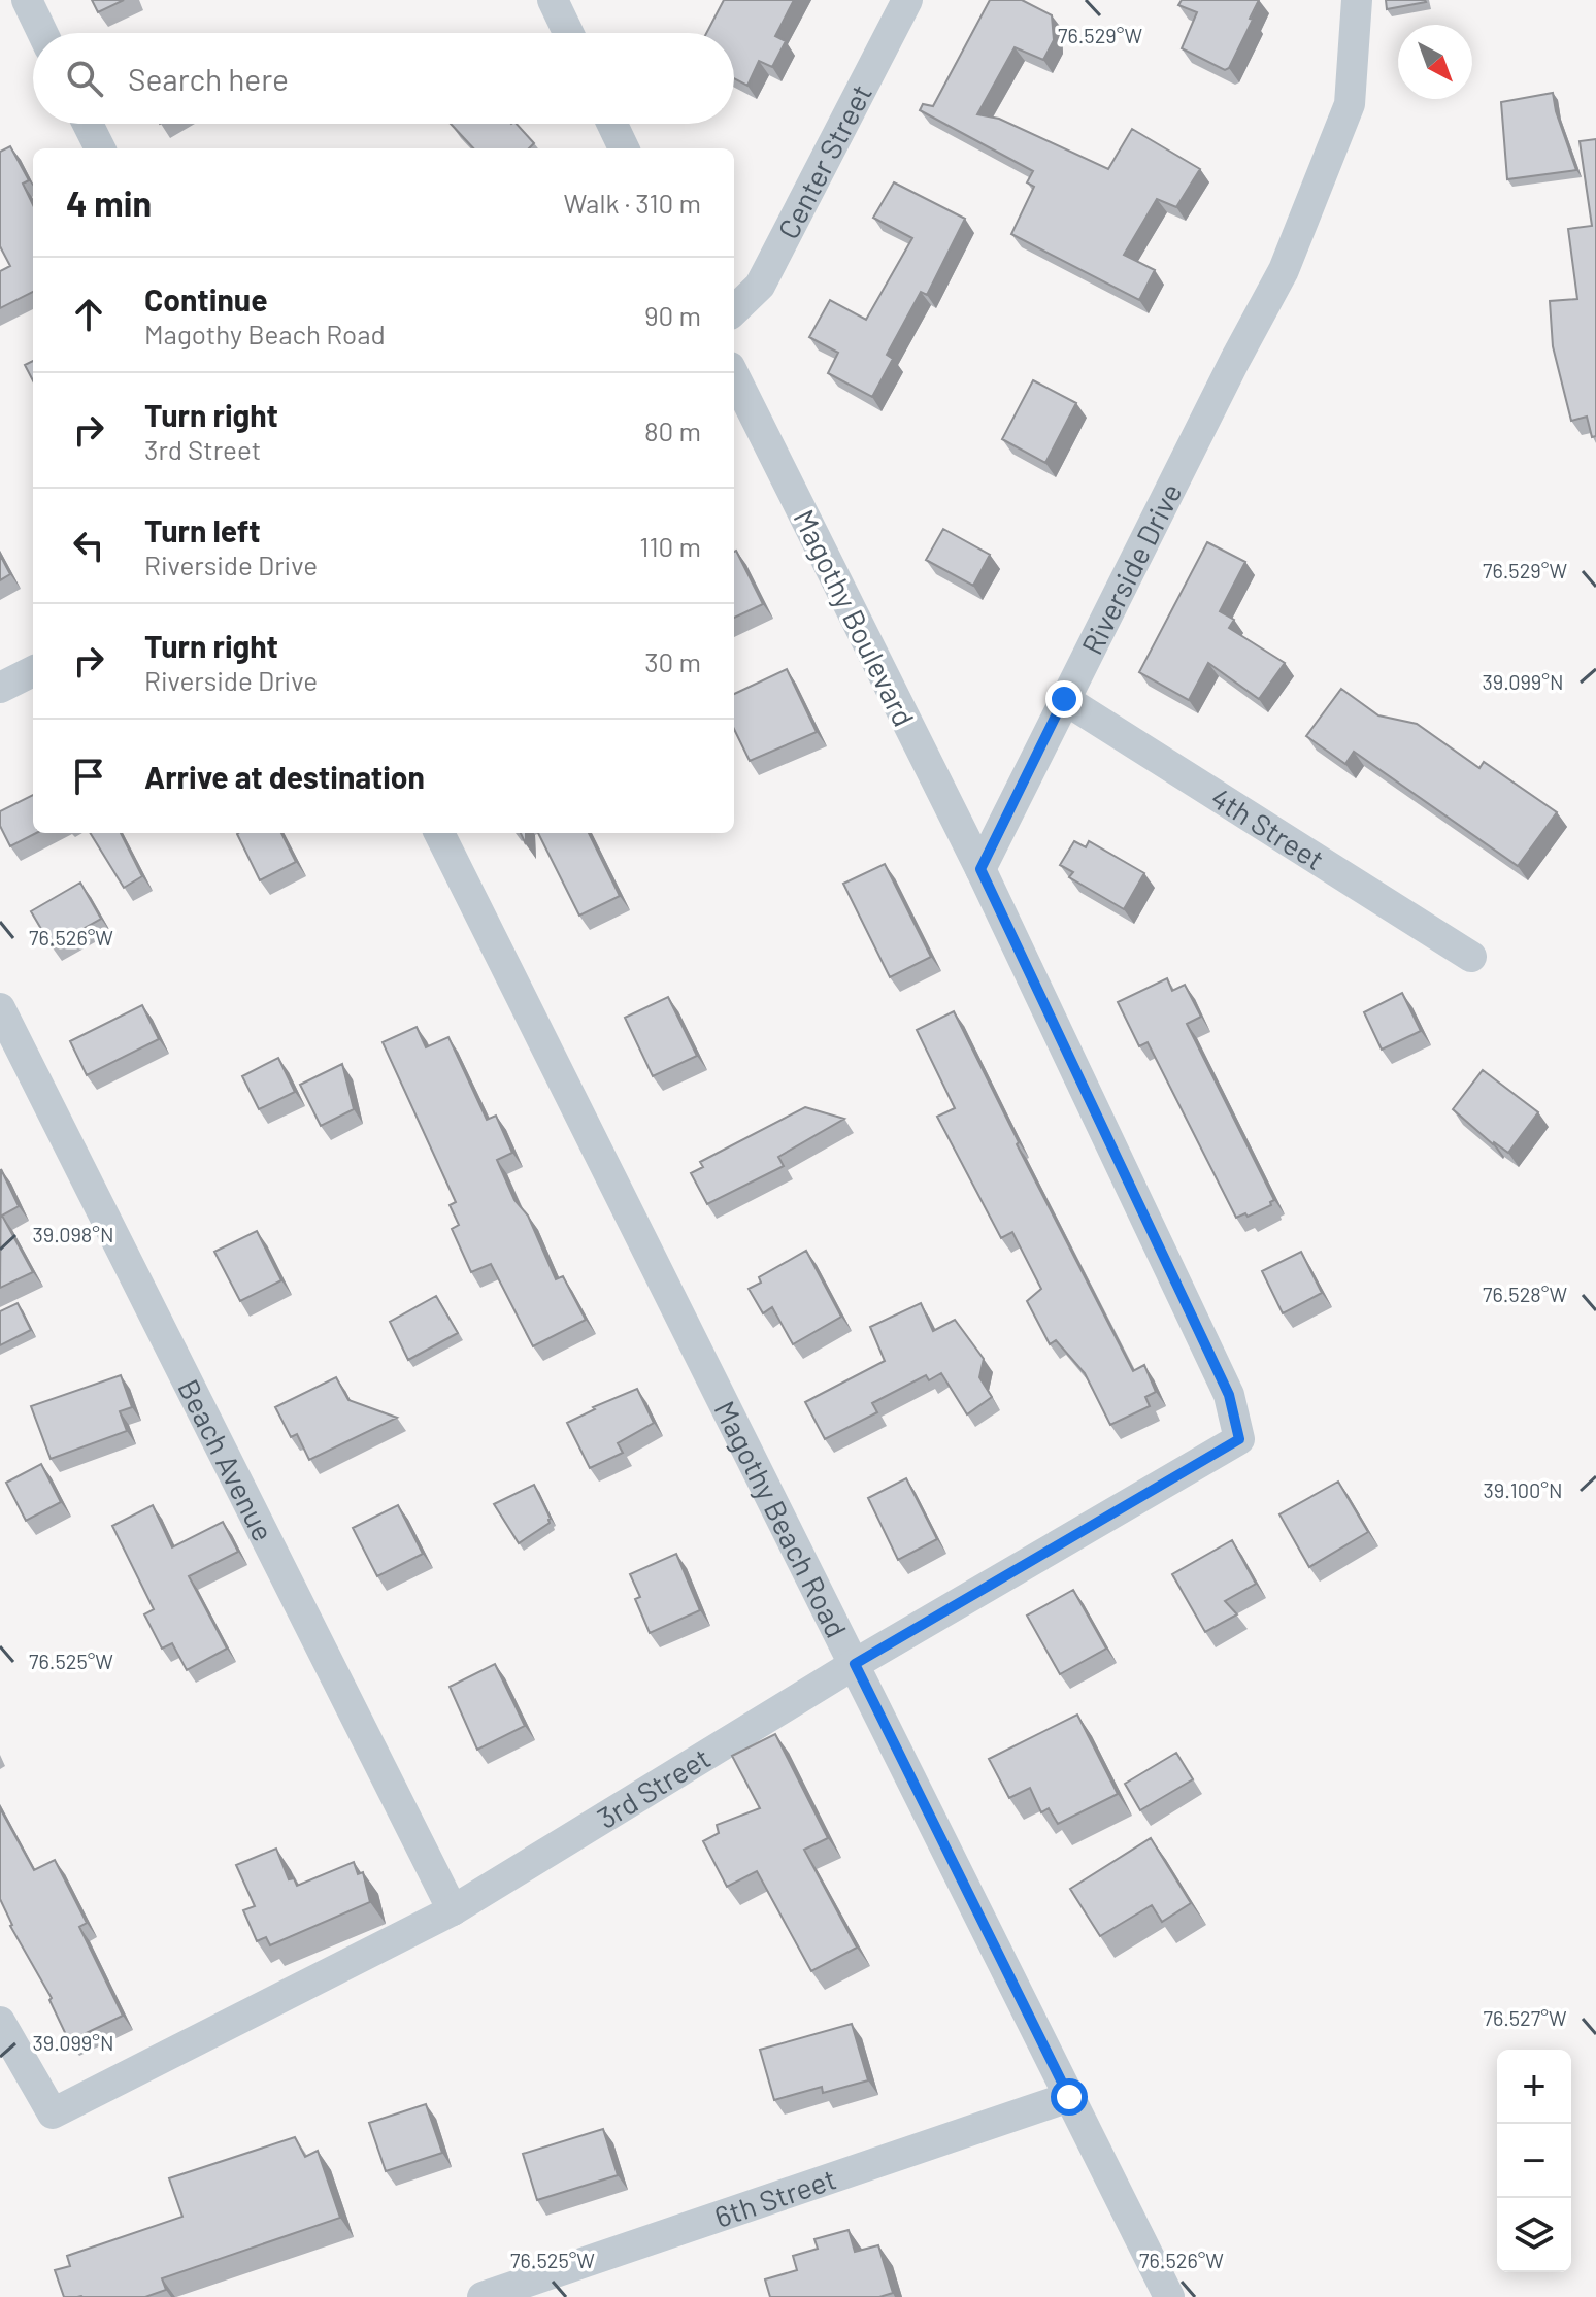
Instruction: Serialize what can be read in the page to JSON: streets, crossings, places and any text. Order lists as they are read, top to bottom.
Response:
{
  "streets": {
    "street": [
      "Center Street",
      "Riverside Drive",
      "Magothy Boulevard",
      "4th Street",
      "Beach Avenue",
      "Magothy Beach Road",
      "3rd Street",
      "6th Street"
    ]
  },
  "crossings": [
    ["Riverside Drive", "Magothy Boulevard"],
    ["Riverside Drive", "4th Street"],
    ["Riverside Drive", "3rd Street"],
    ["Magothy Boulevard", "3rd Street"],
    ["Beach Avenue", "3rd Street"],
    ["Magothy Beach Road", "3rd Street"],
    ["Magothy Beach Road", "6th Street"]
  ],
  "north": "bottom right",
  "page": {
    "search": "Search here",
    "heading": ["4 min", "Walk · 310 m"],
    "list": [
      ["Continue", "Magothy Beach Road", "90 m"],
      ["Turn right", "3rd Street", "80 m"],
      ["Turn left", "Riverside Drive", "110 m"],
      ["Turn right", "Riverside Drive", "30 m"],
      "Arrive at destination"
    ],
    "map_buttons": ["+", "−"]
  },
  "coordinates": [
    "76.529°W",
    "39.099°N",
    "76.526°W",
    "39.098°N",
    "76.528°W",
    "39.100°N",
    "76.525°W",
    "76.527°W"
  ]
}
